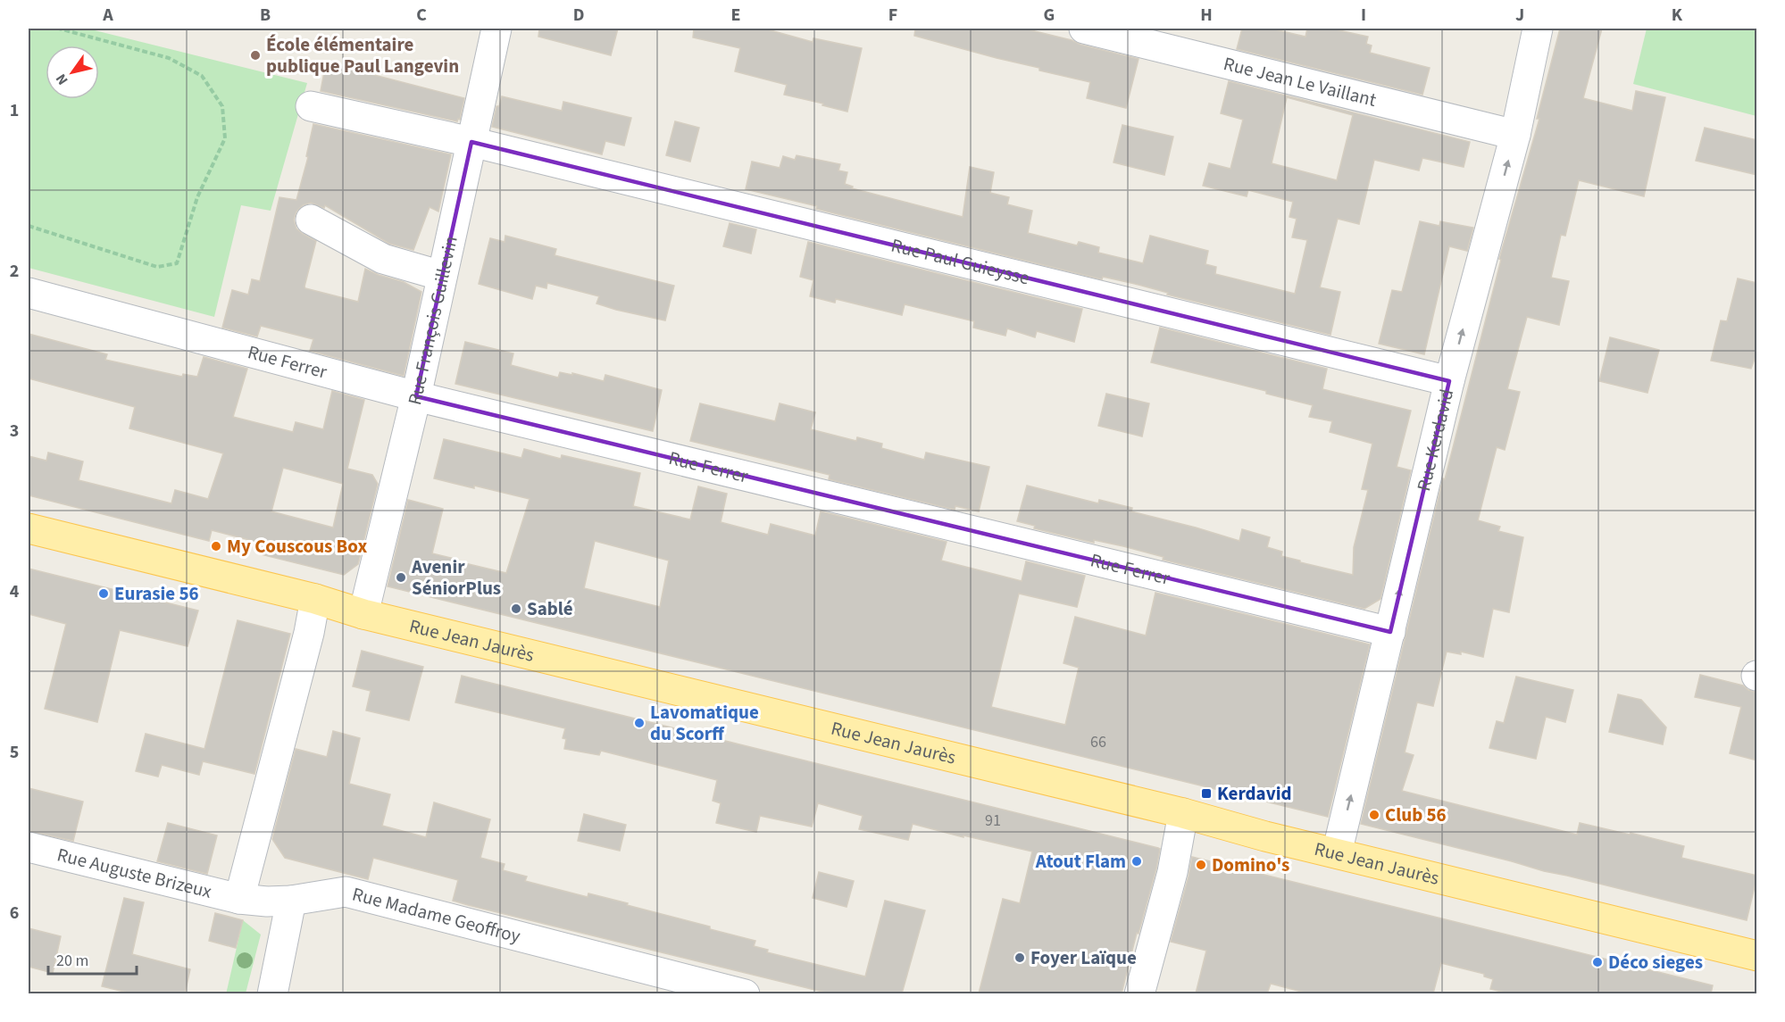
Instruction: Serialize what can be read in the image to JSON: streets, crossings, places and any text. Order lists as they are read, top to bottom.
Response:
{
  "streets": {
    "main road": ["Rue Jean Jaurès"],
    "street": [
      "Rue Jean Le Vaillant",
      "Rue Paul Guieysse",
      "Rue François Guillevin",
      "Rue Ferrer",
      "Rue Kerdavid",
      "Rue Auguste Brizeux",
      "Rue Madame Geoffroy"
    ]
  },
  "crossings": [
    ["Rue Jean Le Vaillant", "Rue Kerdavid"],
    ["Rue Paul Guieysse", "Rue François Guillevin"],
    ["Rue Paul Guieysse", "Rue Kerdavid"],
    ["Rue François Guillevin", "Rue Ferrer"],
    ["Rue François Guillevin", "Rue Jean Jaurès"],
    ["Rue Ferrer", "Rue Kerdavid"],
    ["Rue Kerdavid", "Rue Jean Jaurès"],
    ["Rue Auguste Brizeux", "Rue Madame Geoffroy"]
  ],
  "one_way": ["Rue Kerdavid"],
  "places": {
    "other": [
      "École élémentaire publique Paul Langevin",
      "My Couscous Box",
      "Avenir SéniorPlus",
      "Eurasie 56",
      "Sablé",
      "Lavomatique du Scorff",
      "Club 56",
      "Atout Flam",
      "Domino's",
      "Foyer Laïque",
      "Déco sieges"
    ],
    "transit": ["Kerdavid"]
  },
  "house_numbers": ["66", "91"],
  "scale_bar": "20 m",
  "north": "bottom left",
  "grid": {
    "columns": [
      "A",
      "B",
      "C",
      "D",
      "E",
      "F",
      "G",
      "H",
      "I",
      "J",
      "K"
    ],
    "rows": [
      "1",
      "2",
      "3",
      "4",
      "5",
      "6"
    ]
  }
}
